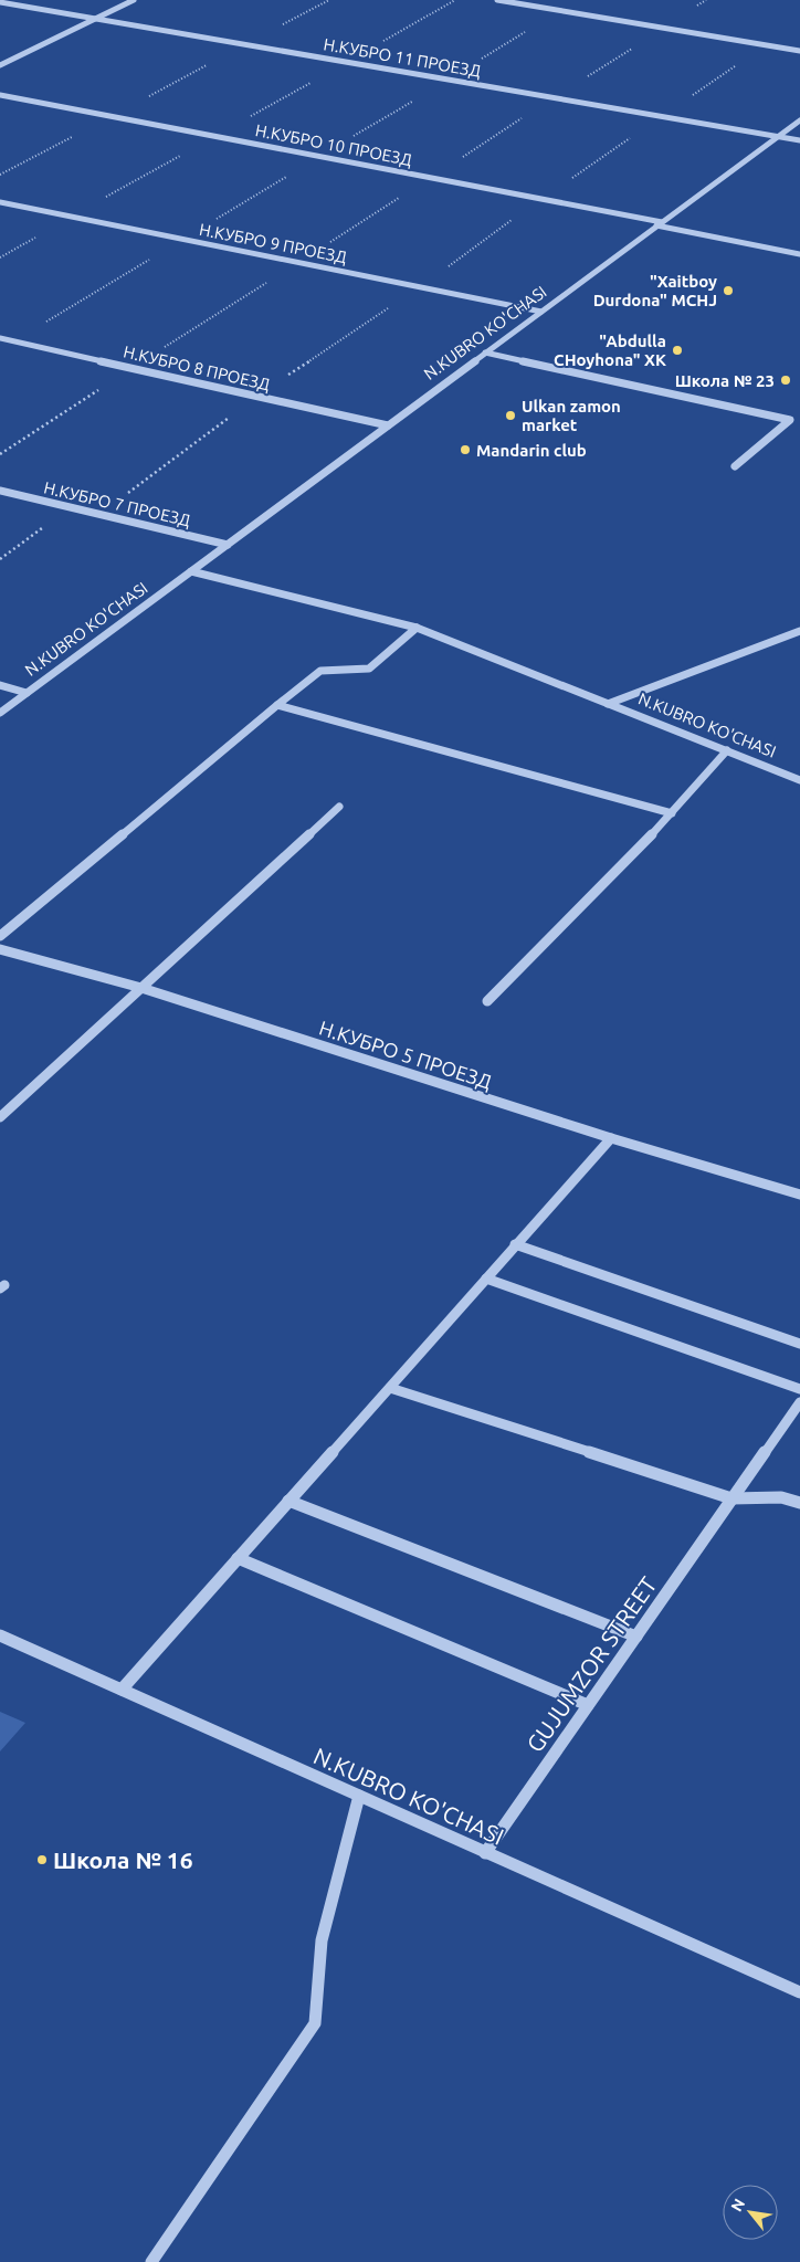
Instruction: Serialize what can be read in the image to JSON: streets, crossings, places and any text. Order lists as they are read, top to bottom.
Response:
{
  "streets": {
    "street": [
      "Н.КУБРО 11 ПРОЕЗД",
      "Н.КУБРО 10 ПРОЕЗД",
      "Н.КУБРО 9 ПРОЕЗД",
      "N.KUBRO KO'CHASI",
      "Н.КУБРО 8 ПРОЕЗД",
      "Н.КУБРО 7 ПРОЕЗД",
      "Н.КУБРО 5 ПРОЕЗД",
      "GUJUMZOR STREET"
    ]
  },
  "crossings": [
    ["Н.КУБРО 11 ПРОЕЗД", "N.KUBRO KO'CHASI"],
    ["Н.КУБРО 10 ПРОЕЗД", "N.KUBRO KO'CHASI"],
    ["Н.КУБРО 9 ПРОЕЗД", "N.KUBRO KO'CHASI"],
    ["N.KUBRO KO'CHASI", "Н.КУБРО 8 ПРОЕЗД"],
    ["N.KUBRO KO'CHASI", "Н.КУБРО 7 ПРОЕЗД"],
    ["N.KUBRO KO'CHASI", "GUJUMZOR STREET"]
  ],
  "places": [
    "\"Xaitboy Durdona\" MCHJ",
    "\"Abdulla CHoyhona\" XK",
    "Школа № 23",
    "Ulkan zamon market",
    "Mandarin club",
    "Школа № 16"
  ],
  "north": "top left"
}
